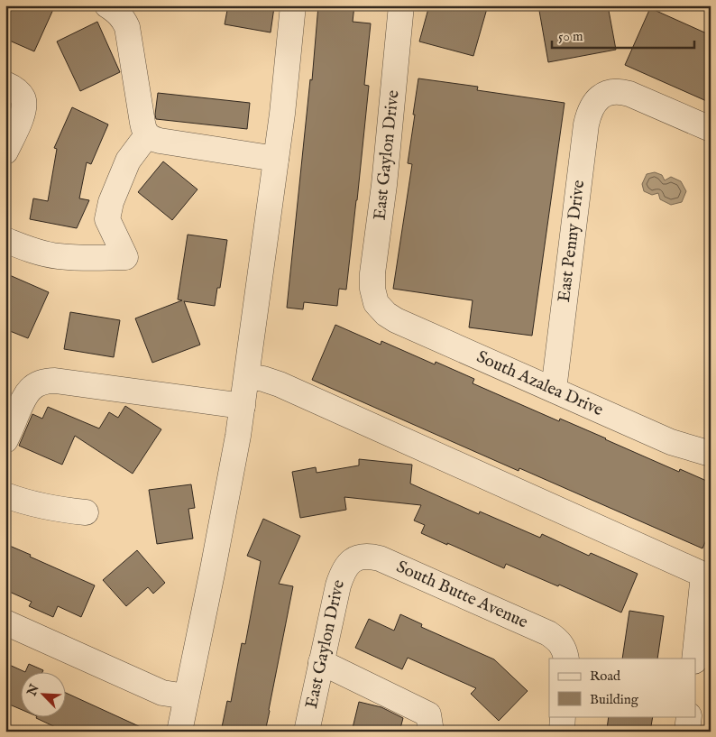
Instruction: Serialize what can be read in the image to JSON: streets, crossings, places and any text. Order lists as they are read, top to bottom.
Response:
{
  "streets": {
    "street": [
      "East Gaylon Drive",
      "East Penny Drive",
      "South Azalea Drive",
      "South Butte Avenue"
    ]
  },
  "crossings": [
    ["East Gaylon Drive", "South Azalea Drive"],
    ["East Gaylon Drive", "South Butte Avenue"],
    ["East Penny Drive", "South Azalea Drive"]
  ],
  "legend": ["Road", "Building"],
  "scale_bar": "50 m",
  "north": "top left"
}
